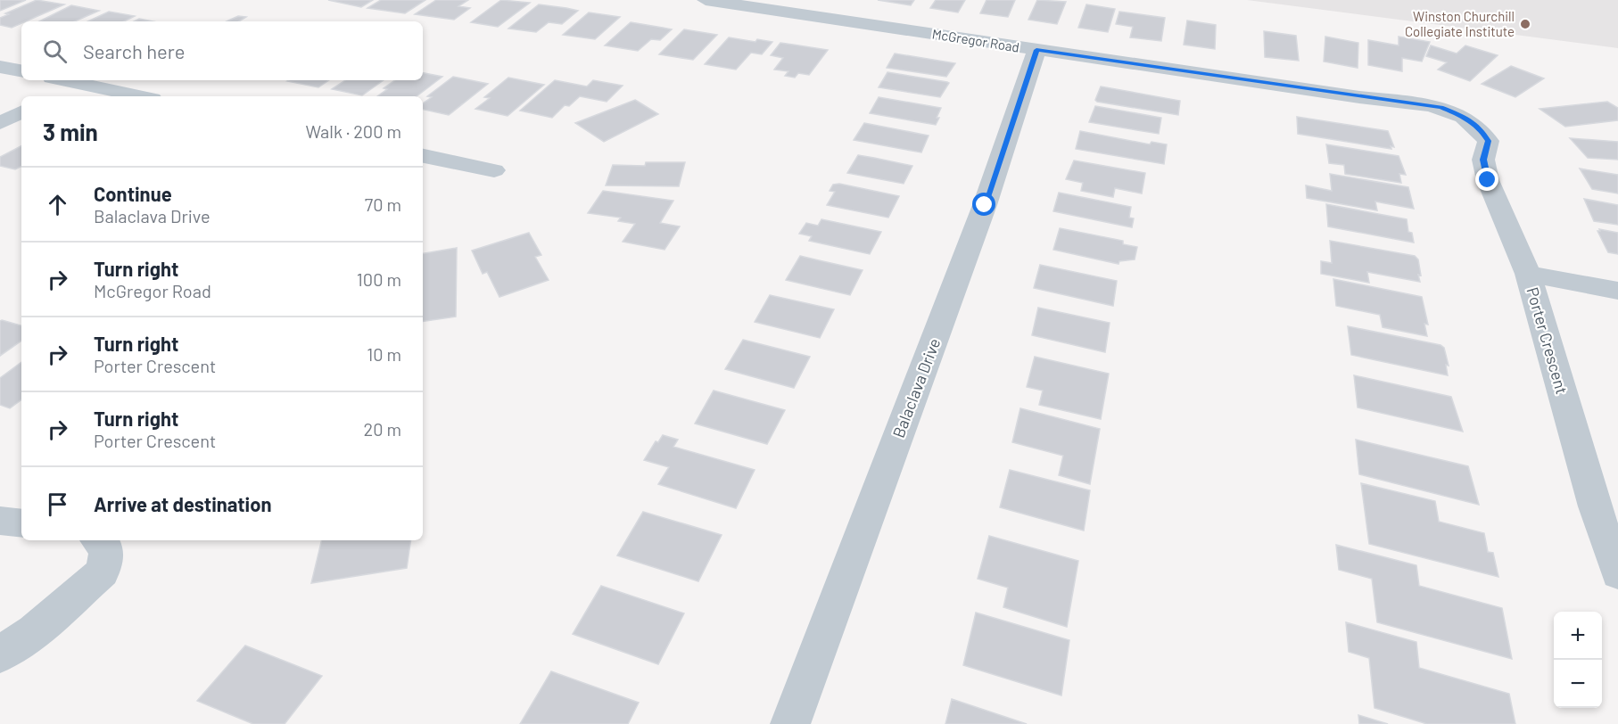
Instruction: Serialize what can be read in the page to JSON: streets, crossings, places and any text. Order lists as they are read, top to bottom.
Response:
{
  "streets": {
    "street": ["McGregor Road", "Porter Crescent", "Balaclava Drive"]
  },
  "crossings": [
    ["McGregor Road", "Porter Crescent"],
    ["McGregor Road", "Balaclava Drive"]
  ],
  "places": ["Winston Churchill Collegiate Institute"],
  "page": {
    "search": "Search here",
    "heading": ["3 min", "Walk · 200 m"],
    "list": [
      ["Continue", "Balaclava Drive", "70 m"],
      ["Turn right", "McGregor Road", "100 m"],
      ["Turn right", "Porter Crescent", "10 m"],
      ["Turn right", "Porter Crescent", "20 m"],
      "Arrive at destination"
    ],
    "map_buttons": ["+", "−"]
  }
}
